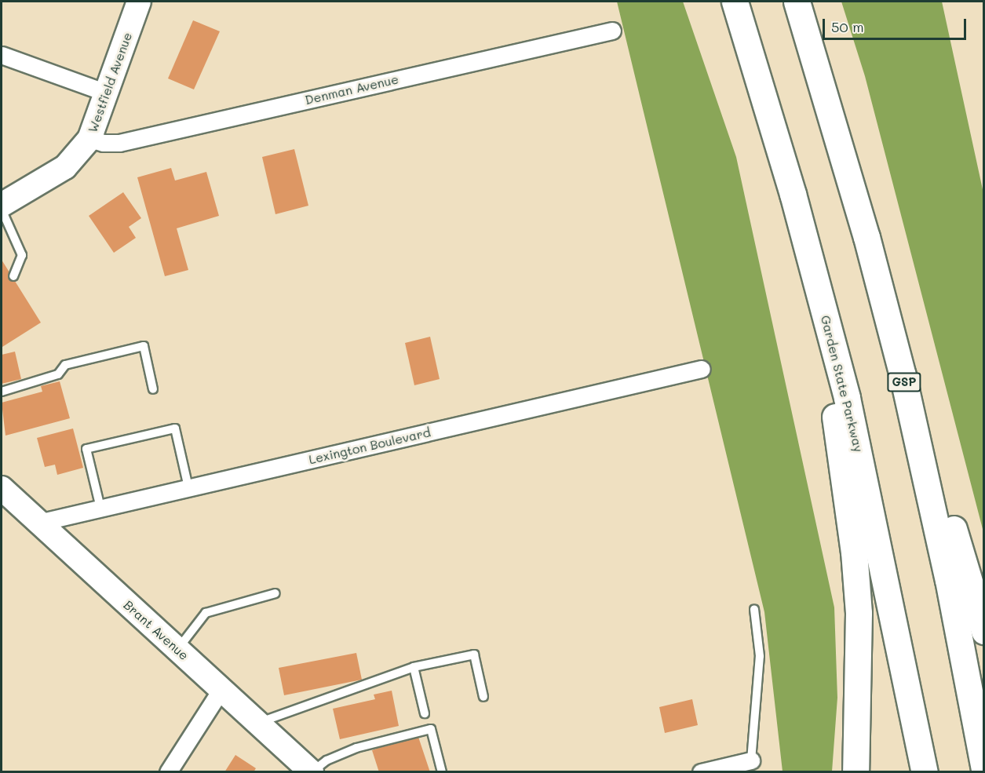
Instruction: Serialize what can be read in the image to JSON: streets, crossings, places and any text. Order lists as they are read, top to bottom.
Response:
{
  "streets": {
    "highway": ["GSP", "Garden State Parkway"],
    "main road": ["Westfield Avenue", "Brant Avenue"],
    "street": ["Denman Avenue", "Lexington Boulevard"]
  },
  "crossings": [
    ["Westfield Avenue", "Denman Avenue"],
    ["Lexington Boulevard", "Brant Avenue"]
  ],
  "scale_bar": "50 m"
}
